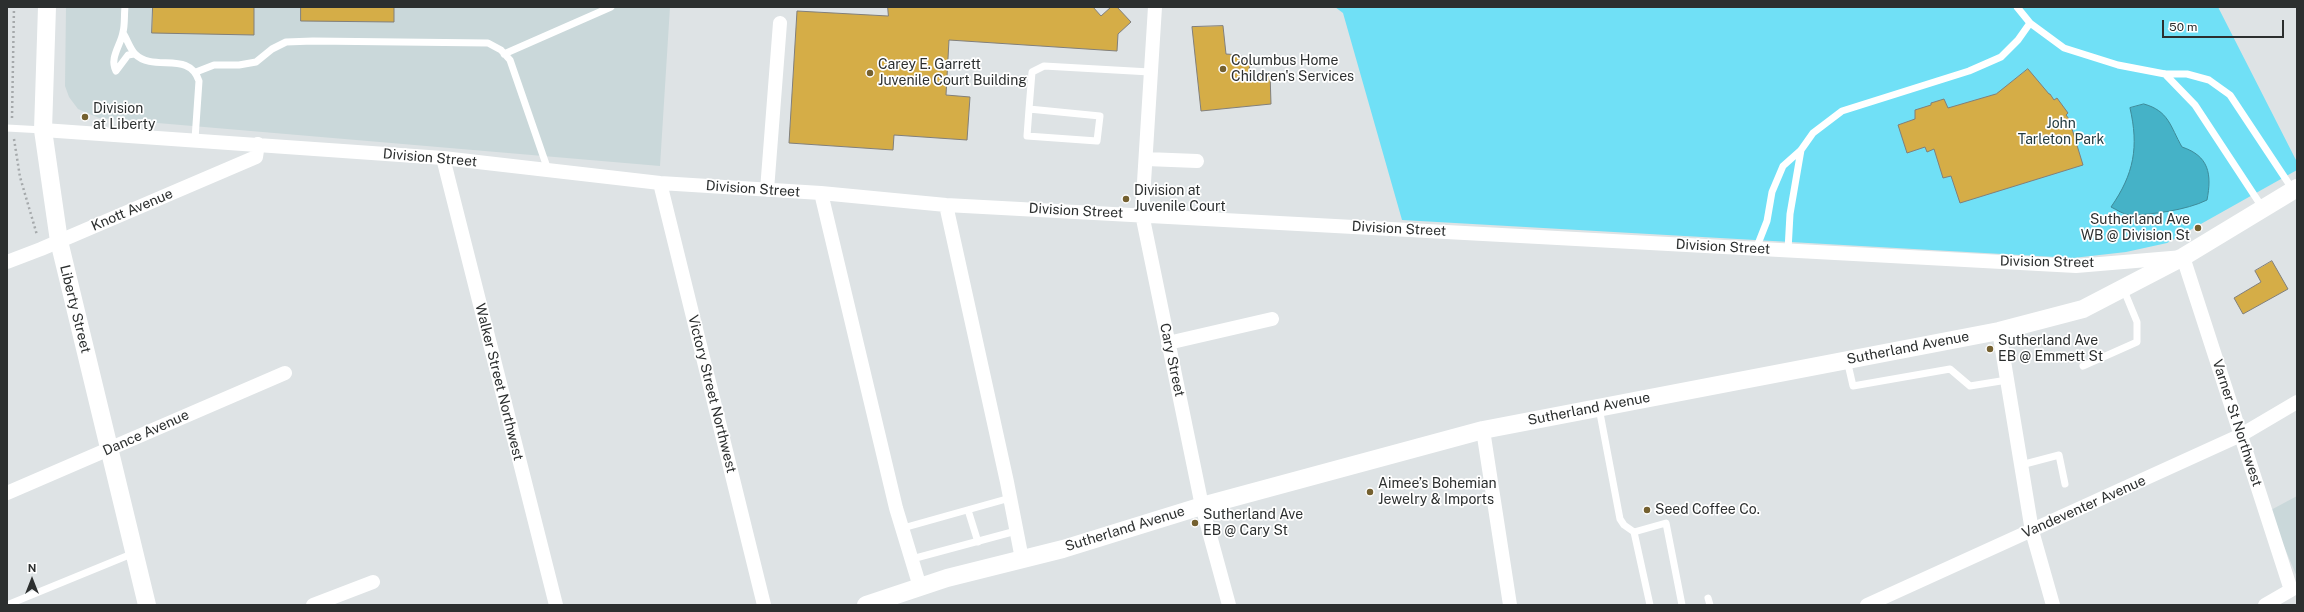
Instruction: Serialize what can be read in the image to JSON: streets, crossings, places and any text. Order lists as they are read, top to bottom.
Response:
{
  "streets": {
    "street": [
      "Division Street",
      "Knott Avenue",
      "Liberty Street",
      "Sutherland Avenue",
      "Cary Street",
      "Walker Street Northwest",
      "Victory Street Northwest",
      "Varner St Northwest",
      "Dance Avenue",
      "Vandeventer Avenue"
    ]
  },
  "crossings": [
    ["Division Street", "Knott Avenue"],
    ["Division Street", "Liberty Street"],
    ["Division Street", "Sutherland Avenue"],
    ["Division Street", "Cary Street"],
    ["Division Street", "Walker Street Northwest"],
    ["Division Street", "Victory Street Northwest"],
    ["Division Street", "Varner St Northwest"],
    ["Knott Avenue", "Liberty Street"],
    ["Liberty Street", "Dance Avenue"],
    ["Sutherland Avenue", "Cary Street"],
    ["Sutherland Avenue", "Varner St Northwest"],
    ["Varner St Northwest", "Vandeventer Avenue"]
  ],
  "parks": ["John Tarleton Park"],
  "places": [
    "Columbus Home Children's Services",
    "Carey E. Garrett Juvenile Court Building",
    "Division at Liberty",
    "Division at Juvenile Court",
    "Sutherland Ave WB @ Division St",
    "Sutherland Ave EB @ Emmett St",
    "Aimee’s Bohemian Jewelry & Imports",
    "Seed Coffee Co.",
    "Sutherland Ave EB @ Cary St"
  ],
  "scale_bar": "50 m",
  "north": "top"
}
